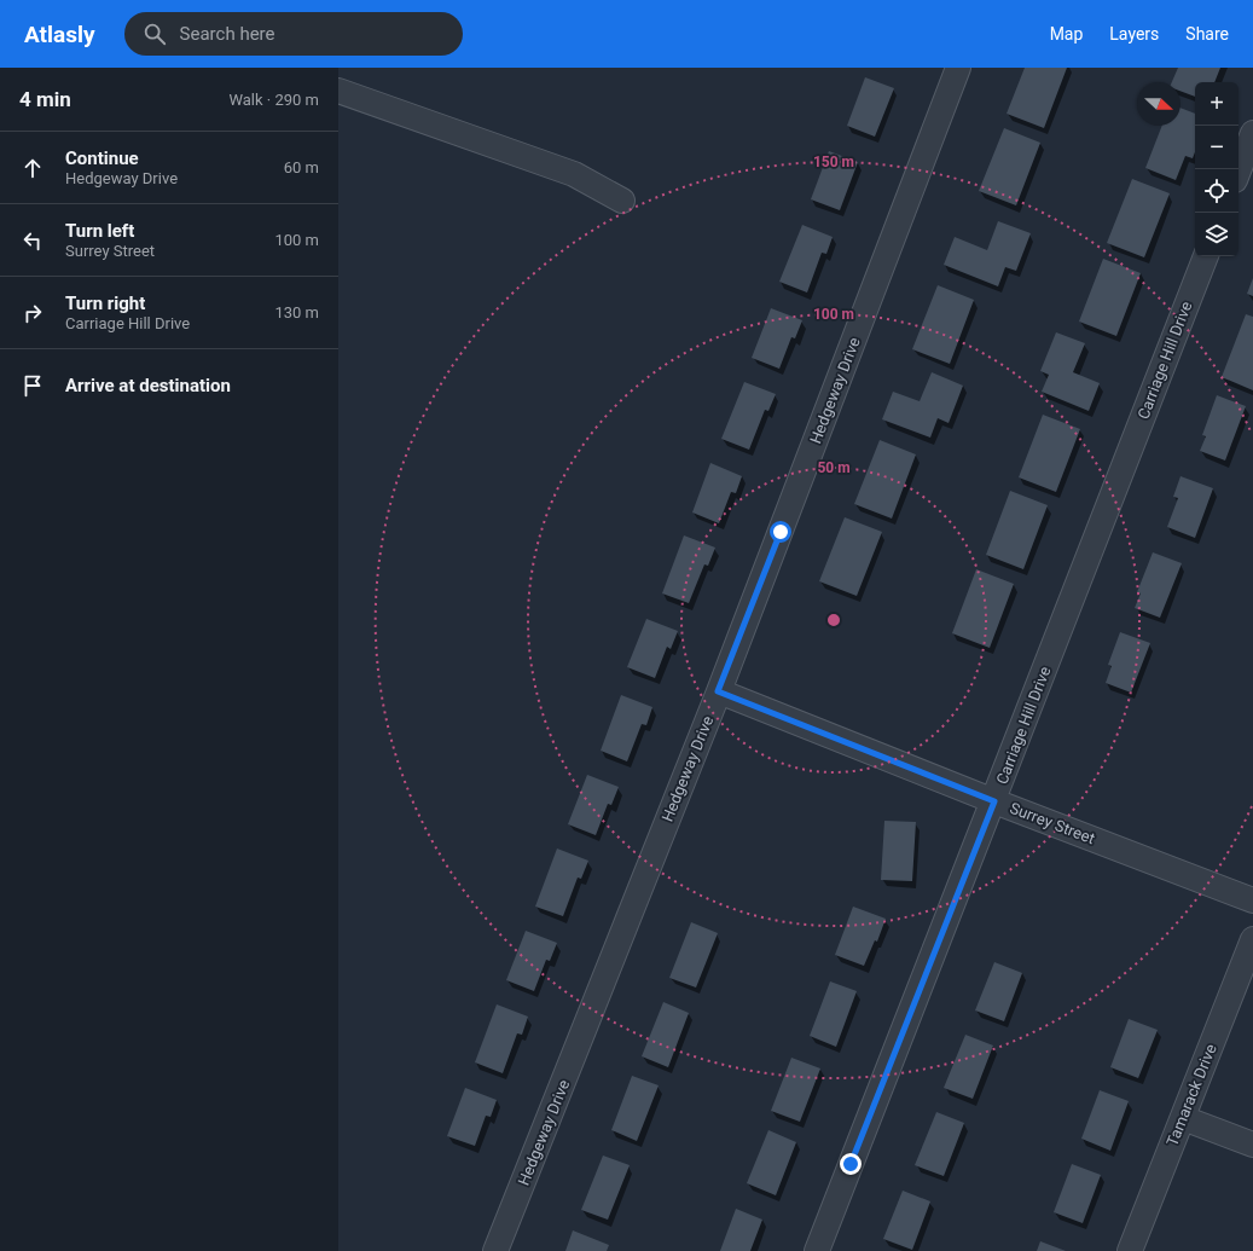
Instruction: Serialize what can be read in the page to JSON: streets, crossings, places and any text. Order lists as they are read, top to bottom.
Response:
{
  "streets": {
    "street": [
      "Carriage Hill Drive",
      "Hedgeway Drive",
      "Surrey Street",
      "Tamarack Drive"
    ]
  },
  "crossings": [
    ["Carriage Hill Drive", "Surrey Street"],
    ["Hedgeway Drive", "Surrey Street"]
  ],
  "north": "right",
  "page": {
    "header": "Atlasly",
    "search": "Search here",
    "nav": ["Map", "Layers", "Share"],
    "heading": ["4 min", "Walk · 290 m"],
    "map_buttons": ["+", "−"],
    "list": [
      ["Continue", "Hedgeway Drive", "60 m"],
      ["Turn left", "Surrey Street", "100 m"],
      ["Turn right", "Carriage Hill Drive", "130 m"],
      "Arrive at destination"
    ]
  },
  "rings": ["150 m", "100 m", "50 m"]
}
